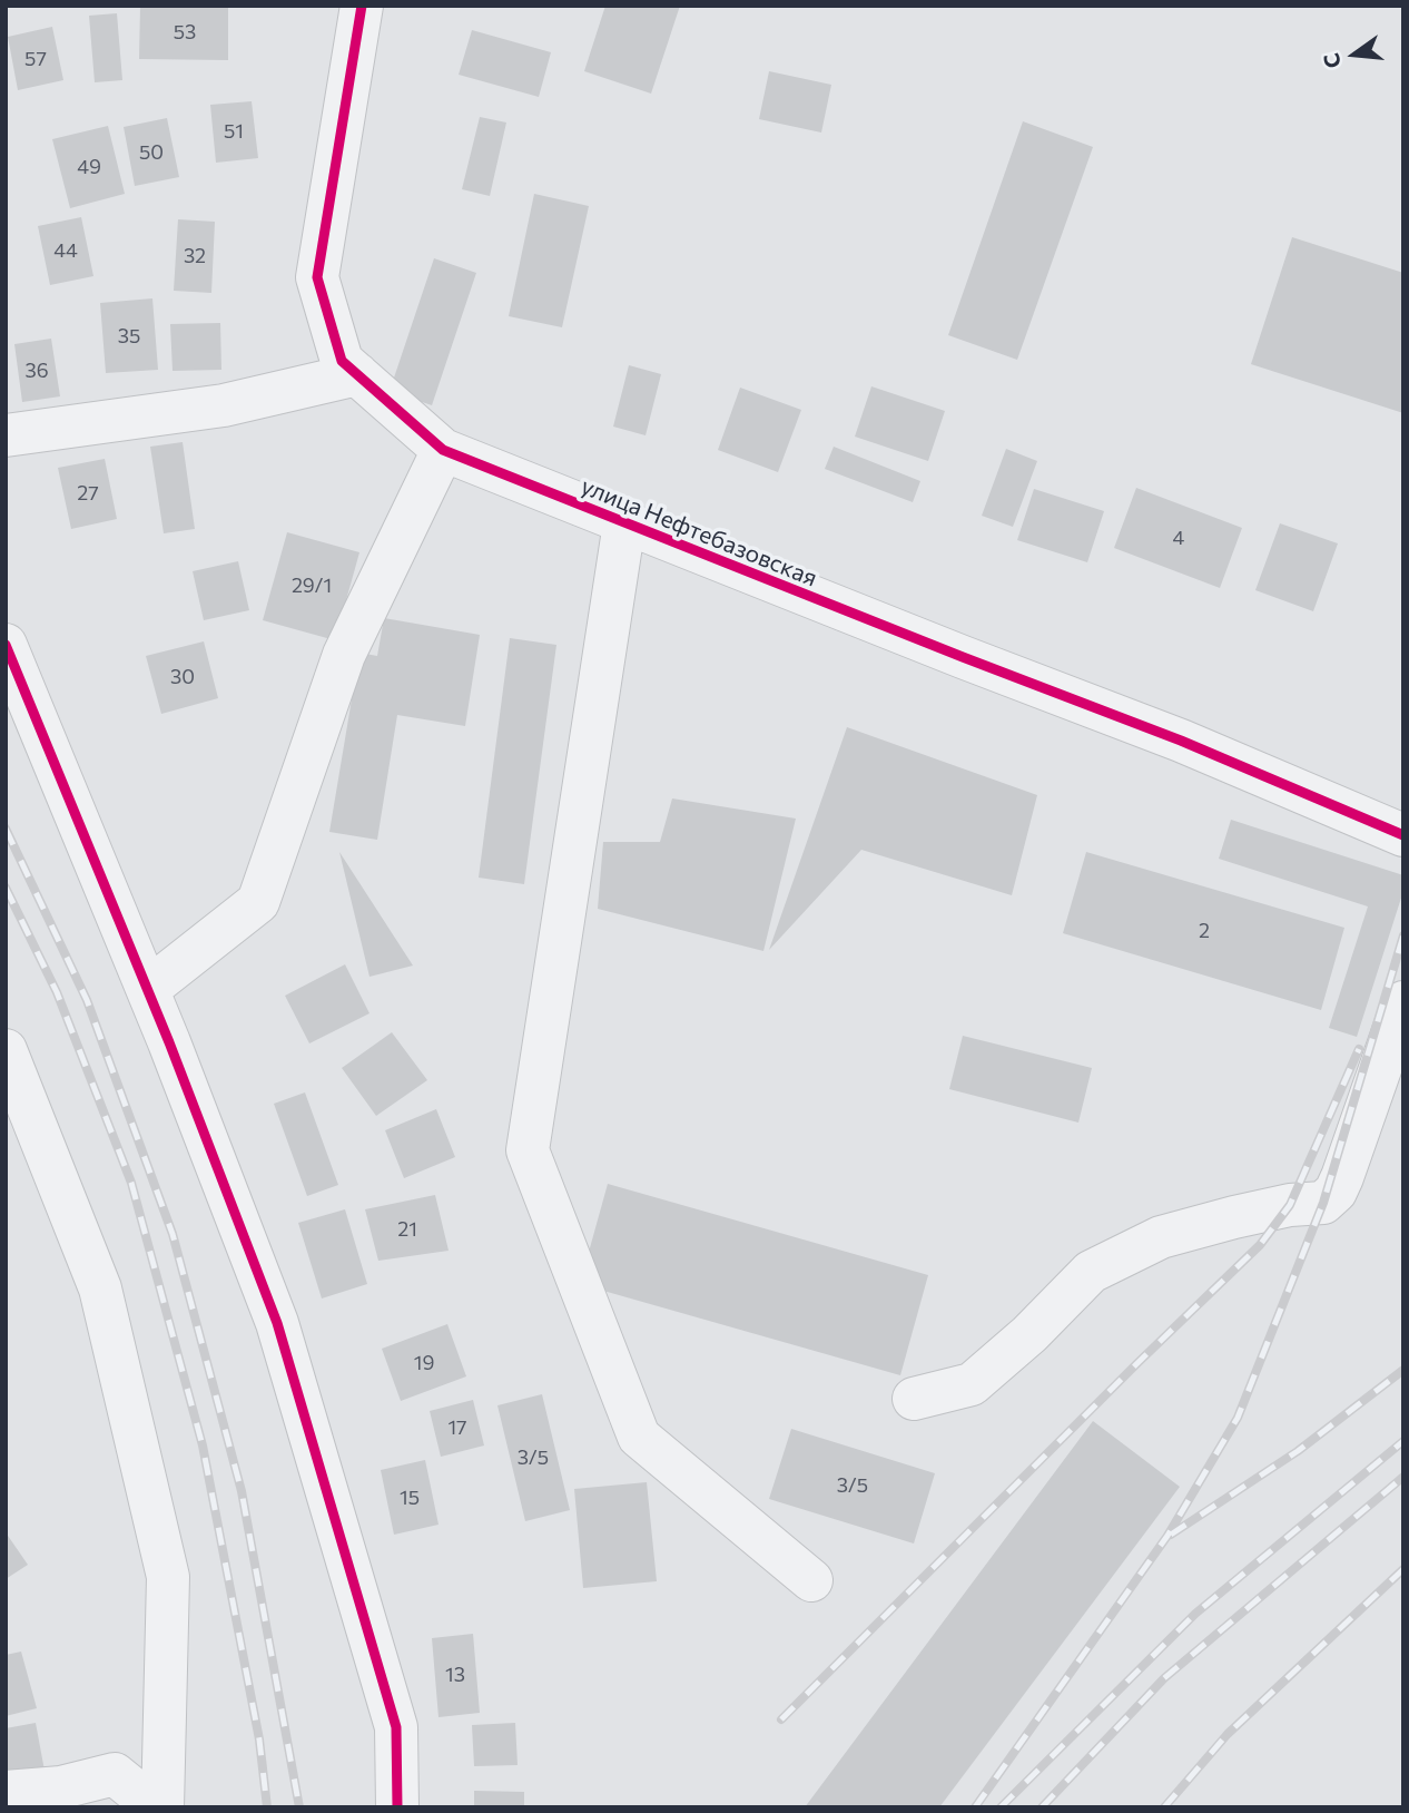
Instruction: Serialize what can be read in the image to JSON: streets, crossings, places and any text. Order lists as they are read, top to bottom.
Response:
{
  "streets": {
    "street": ["улица Нефтебазовская"]
  },
  "house_numbers": [
    "53",
    "57",
    "51",
    "50",
    "49",
    "44",
    "32",
    "35",
    "36",
    "27",
    "4",
    "29/1",
    "30",
    "2",
    "21",
    "19",
    "17",
    "3/5",
    "3/5",
    "15",
    "13"
  ],
  "north": "left"
}
